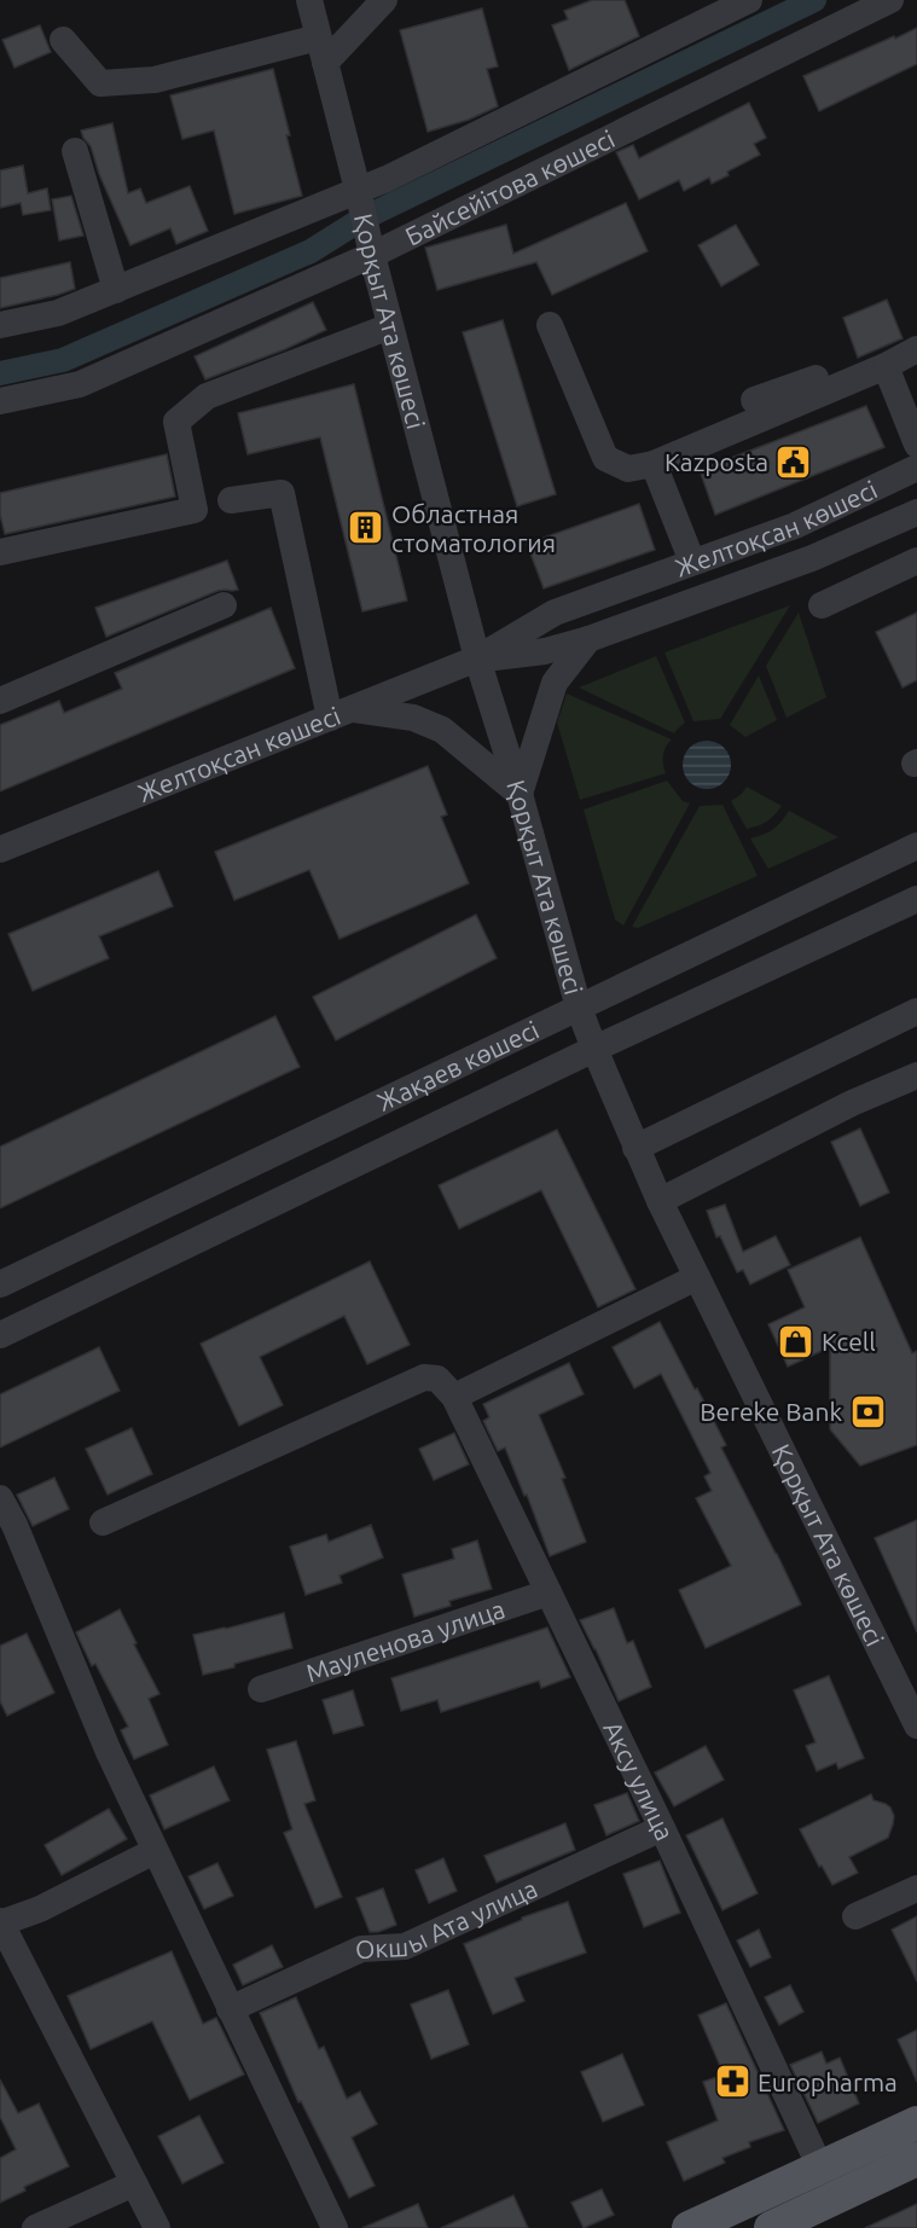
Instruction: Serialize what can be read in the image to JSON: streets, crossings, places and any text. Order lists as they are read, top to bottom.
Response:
{
  "streets": {
    "street": [
      "Байсейітова көшесі",
      "Қорқыт Ата көшесі",
      "Желтоқсан көшесі",
      "Жақаев көшесі",
      "Мауленова улица",
      "Аксу улица",
      "Окшы Ата улица"
    ]
  },
  "crossings": [
    ["Байсейітова көшесі", "Қорқыт Ата көшесі"],
    ["Қорқыт Ата көшесі", "Желтоқсан көшесі"],
    ["Қорқыт Ата көшесі", "Жақаев көшесі"],
    ["Мауленова улица", "Аксу улица"],
    ["Аксу улица", "Окшы Ата улица"]
  ],
  "places": {
    "public building": ["Kazposta"],
    "building": ["Областная стоматология"],
    "shop": ["Kcell"],
    "bank": ["Bereke Bank"],
    "pharmacy": ["Europharma"]
  }
}
